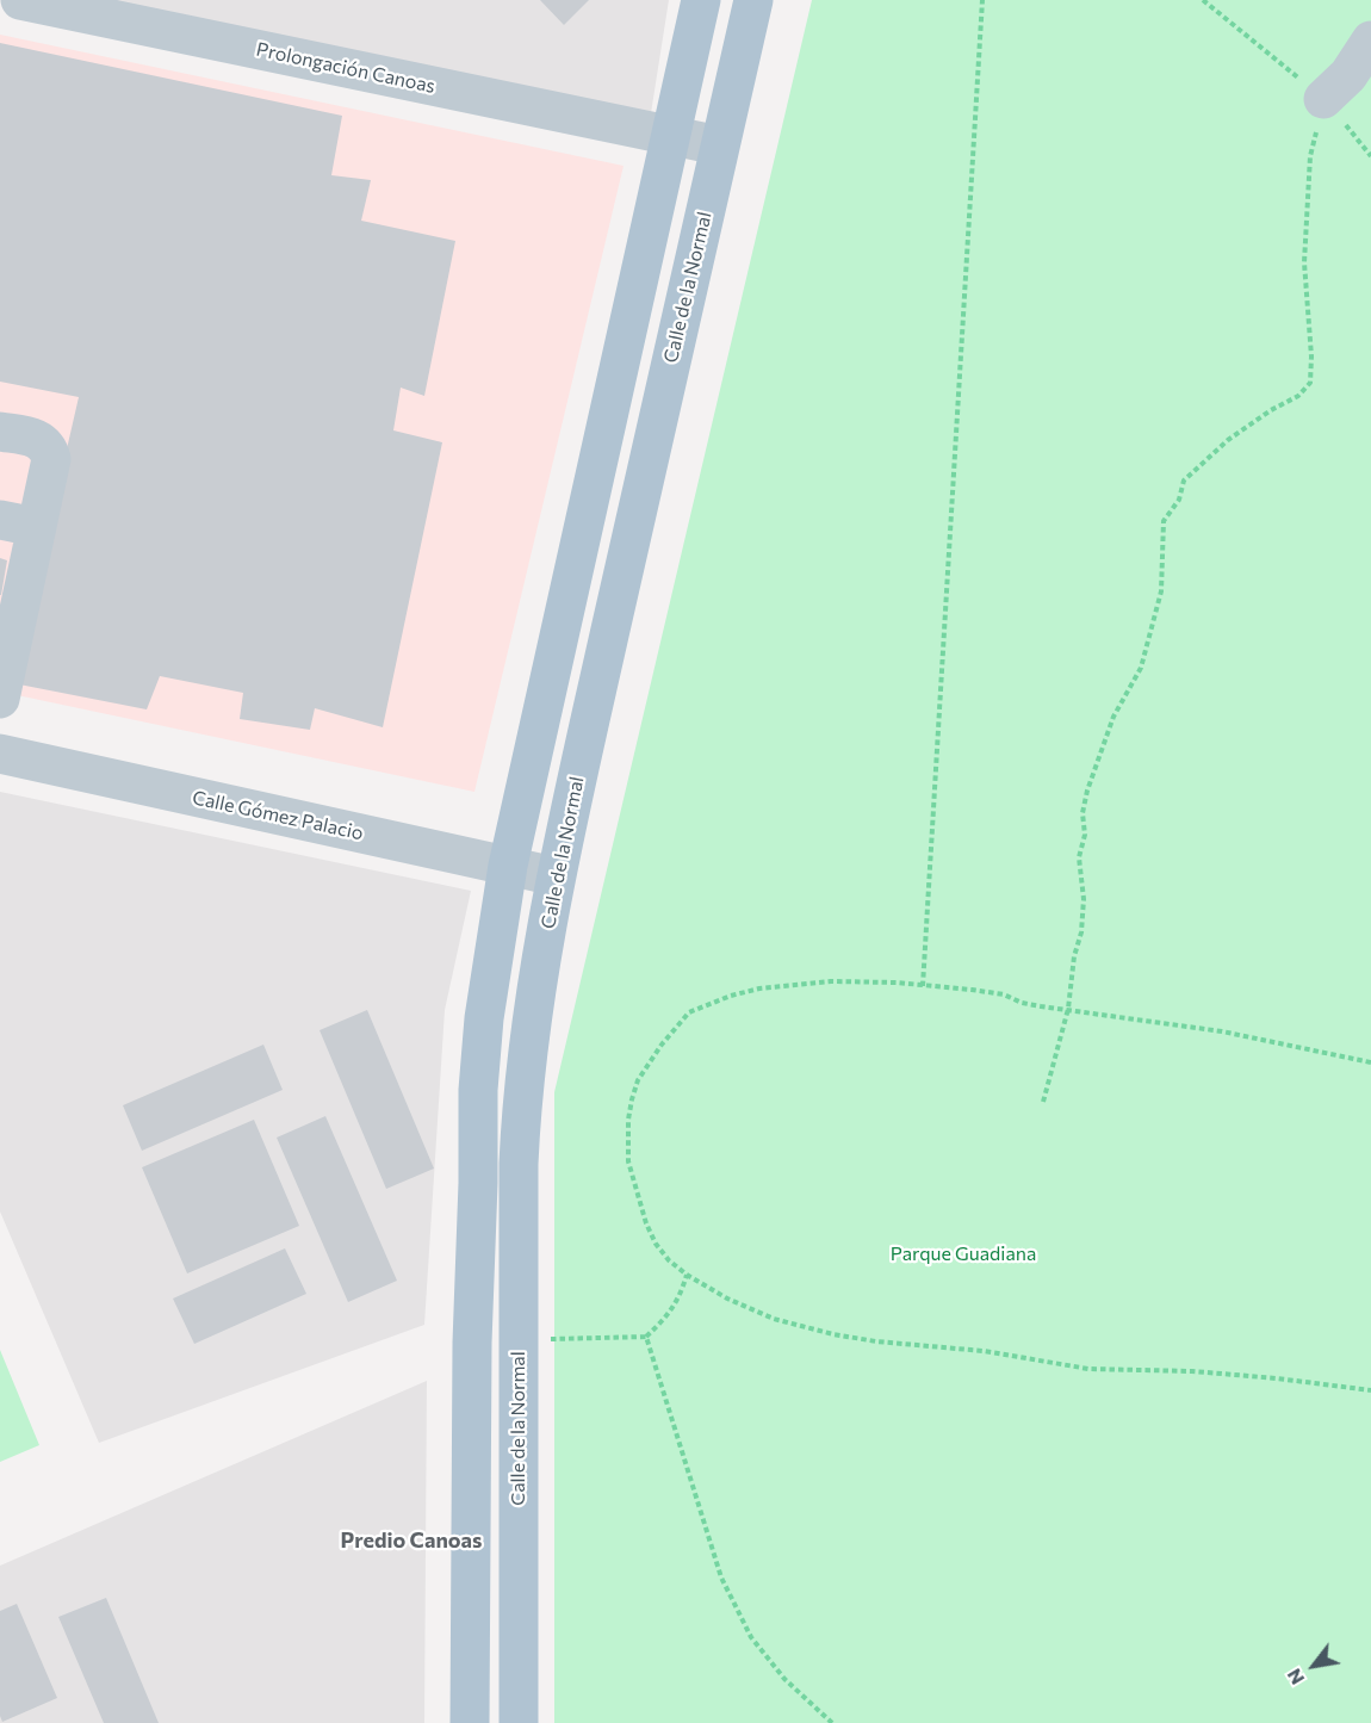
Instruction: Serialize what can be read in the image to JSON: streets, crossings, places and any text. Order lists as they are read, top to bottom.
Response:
{
  "streets": {
    "main road": ["Calle de la Normal"],
    "street": ["Prolongación Canoas", "Calle Gómez Palacio"]
  },
  "crossings": [
    ["Prolongación Canoas", "Calle de la Normal"],
    ["Calle de la Normal", "Calle Gómez Palacio"]
  ],
  "districts": ["Predio Canoas"],
  "parks": ["Parque Guadiana"],
  "north": "bottom left"
}
